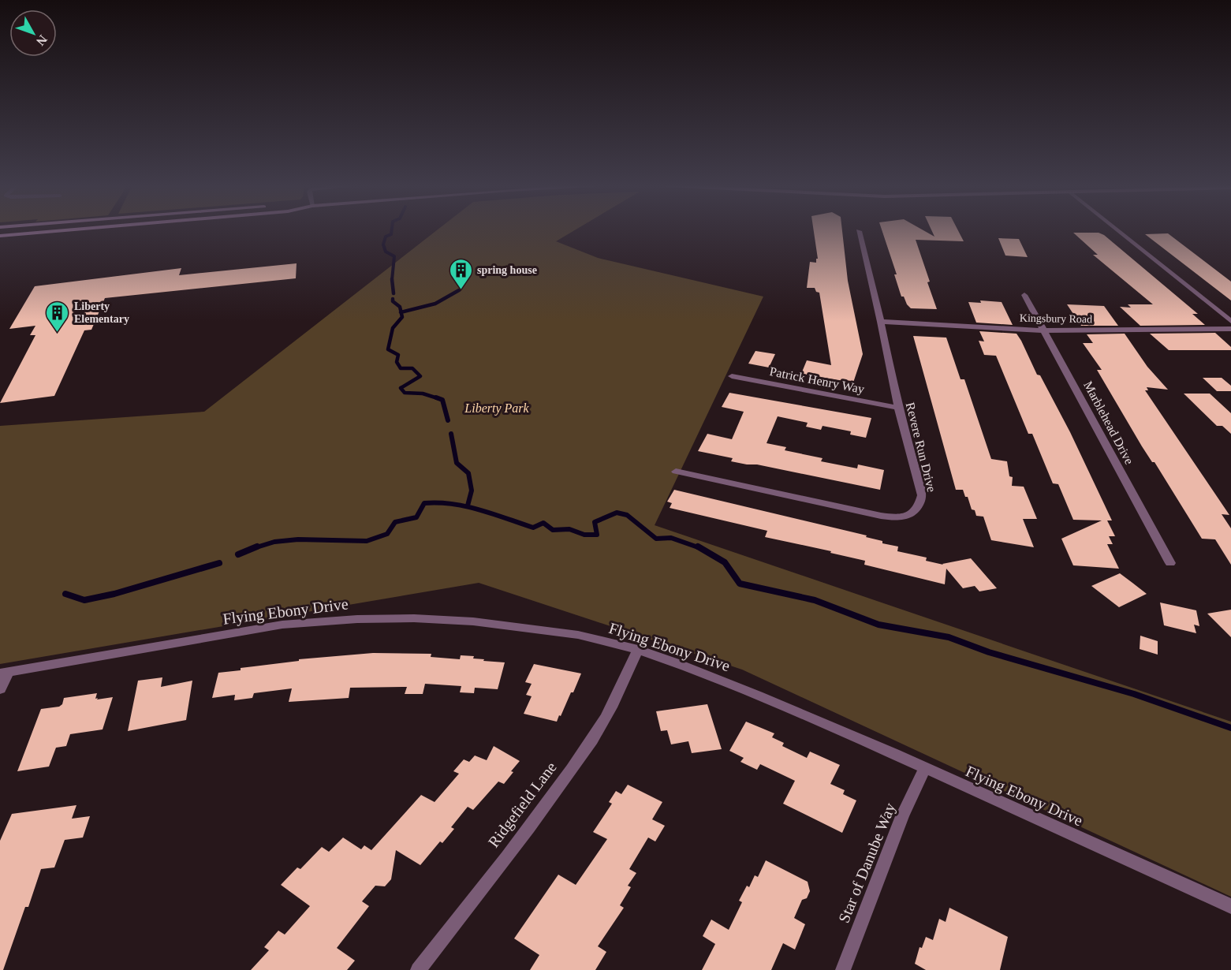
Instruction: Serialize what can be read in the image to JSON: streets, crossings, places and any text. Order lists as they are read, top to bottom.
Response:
{
  "streets": {
    "street": [
      "Kingsbury Road",
      "Patrick Henry Way",
      "Marblehead Drive",
      "Revere Run Drive",
      "Flying Ebony Drive",
      "Ridgefield Lane",
      "Star of Danube Way"
    ]
  },
  "crossings": [
    ["Kingsbury Road", "Marblehead Drive"],
    ["Kingsbury Road", "Revere Run Drive"],
    ["Patrick Henry Way", "Revere Run Drive"],
    ["Flying Ebony Drive", "Ridgefield Lane"],
    ["Flying Ebony Drive", "Star of Danube Way"]
  ],
  "parks": ["Liberty Park"],
  "places": {
    "building": ["spring house", "Liberty Elementary"]
  },
  "north": "bottom right"
}
